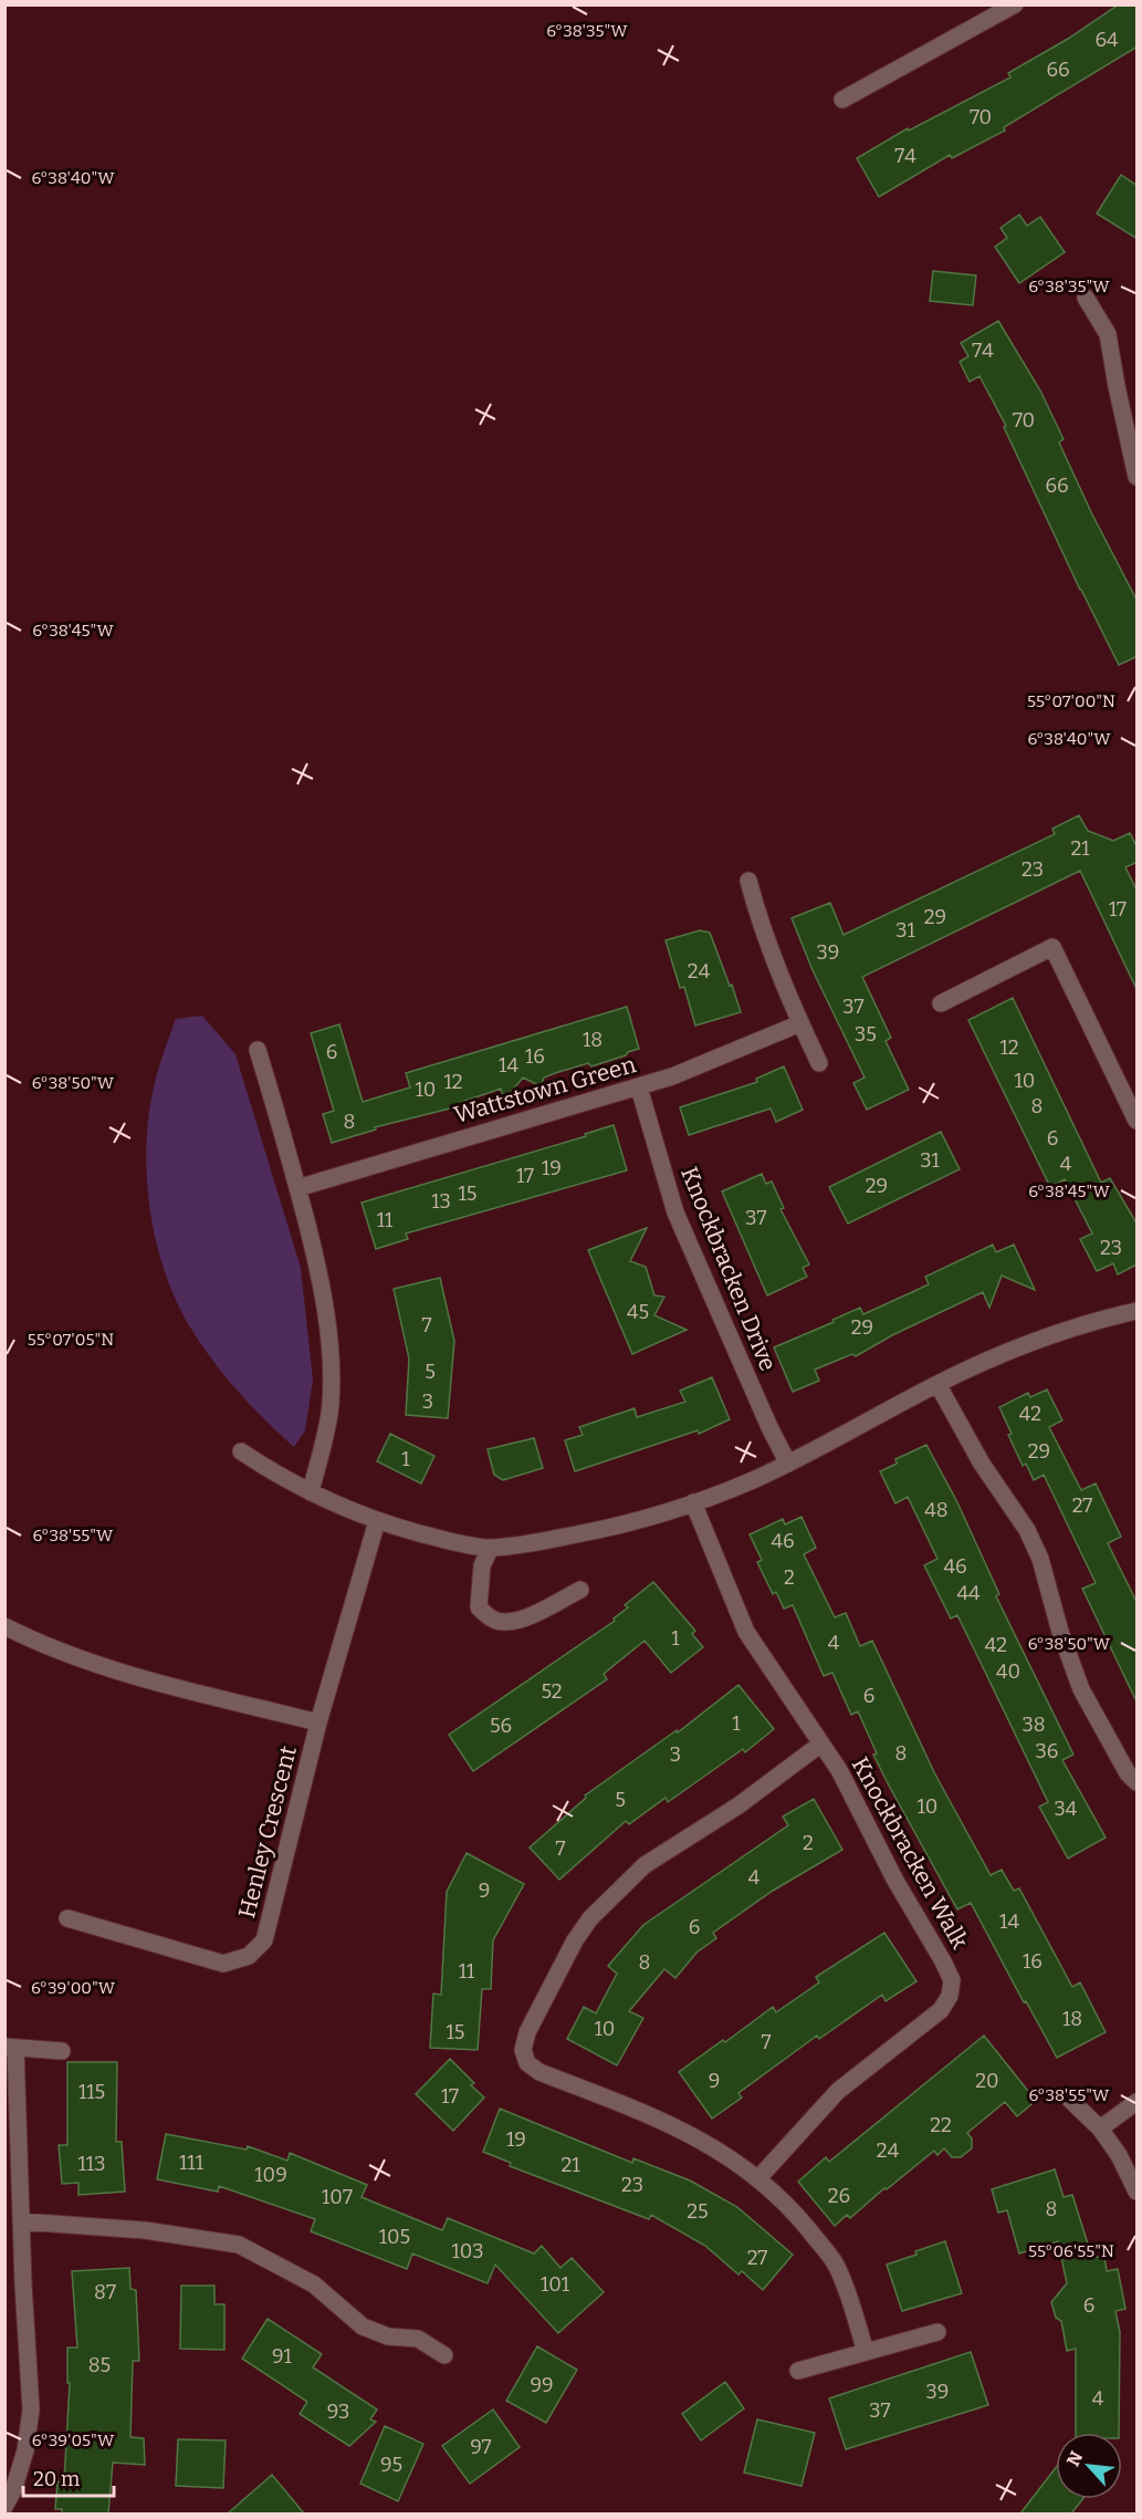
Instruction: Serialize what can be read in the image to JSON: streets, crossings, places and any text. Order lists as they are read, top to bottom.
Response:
{
  "streets": {
    "street": [
      "Wattstown Green",
      "Knockbracken Drive",
      "Henley Crescent",
      "Knockbracken Walk"
    ]
  },
  "crossings": [
    ["Wattstown Green", "Knockbracken Drive"]
  ],
  "house_numbers": [
    "64",
    "66",
    "70",
    "74",
    "74",
    "70",
    "66",
    "21",
    "23",
    "17",
    "29",
    "31",
    "39",
    "24",
    "37",
    "35",
    "18",
    "12",
    "6",
    "16",
    "14",
    "10",
    "12",
    "10",
    "8",
    "8",
    "6",
    "31",
    "4",
    "19",
    "17",
    "29",
    "15",
    "13",
    "37",
    "11",
    "23",
    "45",
    "7",
    "29",
    "5",
    "3",
    "42",
    "29",
    "1",
    "27",
    "48",
    "46",
    "46",
    "2",
    "44",
    "1",
    "4",
    "42",
    "40",
    "52",
    "6",
    "1",
    "38",
    "56",
    "36",
    "8",
    "3",
    "5",
    "10",
    "34",
    "2",
    "7",
    "4",
    "9",
    "14",
    "6",
    "16",
    "8",
    "11",
    "18",
    "10",
    "15",
    "7",
    "9",
    "20",
    "115",
    "17",
    "22",
    "19",
    "24",
    "111",
    "113",
    "21",
    "109",
    "23",
    "26",
    "107",
    "8",
    "25",
    "105",
    "103",
    "27",
    "101",
    "87",
    "6",
    "91",
    "85",
    "99",
    "39",
    "4",
    "37",
    "93",
    "97",
    "95"
  ],
  "scale_bar": "20 m",
  "north": "top left",
  "coordinates": [
    "6°38'35\"W",
    "6°38'40\"W",
    "6°38'45\"W",
    "55°07'00\"N",
    "6°38'50\"W",
    "55°07'05\"N",
    "6°38'55\"W",
    "6°39'00\"W",
    "55°06'55\"N",
    "6°39'05\"W"
  ]
}
